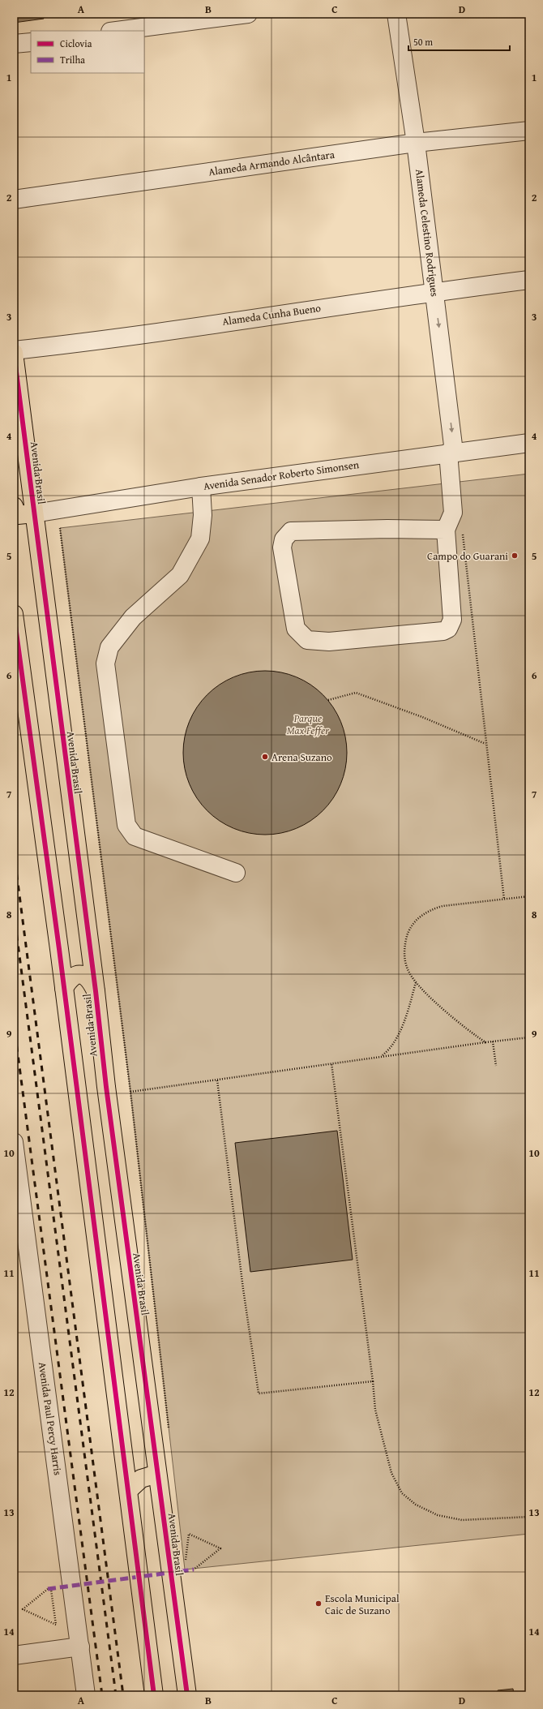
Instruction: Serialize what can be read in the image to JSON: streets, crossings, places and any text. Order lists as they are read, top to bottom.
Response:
{
  "streets": {
    "main road": ["Avenida Brasil"],
    "street": [
      "Alameda Armando Alcântara",
      "Alameda Celestino Rodrigues",
      "Alameda Cunha Bueno",
      "Avenida Senador Roberto Simonsen",
      "Avenida Paul Percy Harris"
    ]
  },
  "crossings": [
    ["Alameda Armando Alcântara", "Alameda Celestino Rodrigues"],
    ["Alameda Celestino Rodrigues", "Alameda Cunha Bueno"],
    ["Alameda Celestino Rodrigues", "Avenida Senador Roberto Simonsen"],
    ["Avenida Brasil", "Avenida Senador Roberto Simonsen"]
  ],
  "parks": ["Parque Max Feffer"],
  "places": ["Campo do Guarani", "Arena Suzano", "Escola Municipal Caic de Suzano"],
  "legend": ["Ciclovia", "Trilha"],
  "scale_bar": "50 m",
  "grid": {
    "columns": [
      "A",
      "B",
      "C",
      "D"
    ],
    "rows": [
      "1",
      "2",
      "3",
      "4",
      "5",
      "6",
      "7",
      "8",
      "9",
      "10",
      "11",
      "12",
      "13",
      "14"
    ]
  }
}
